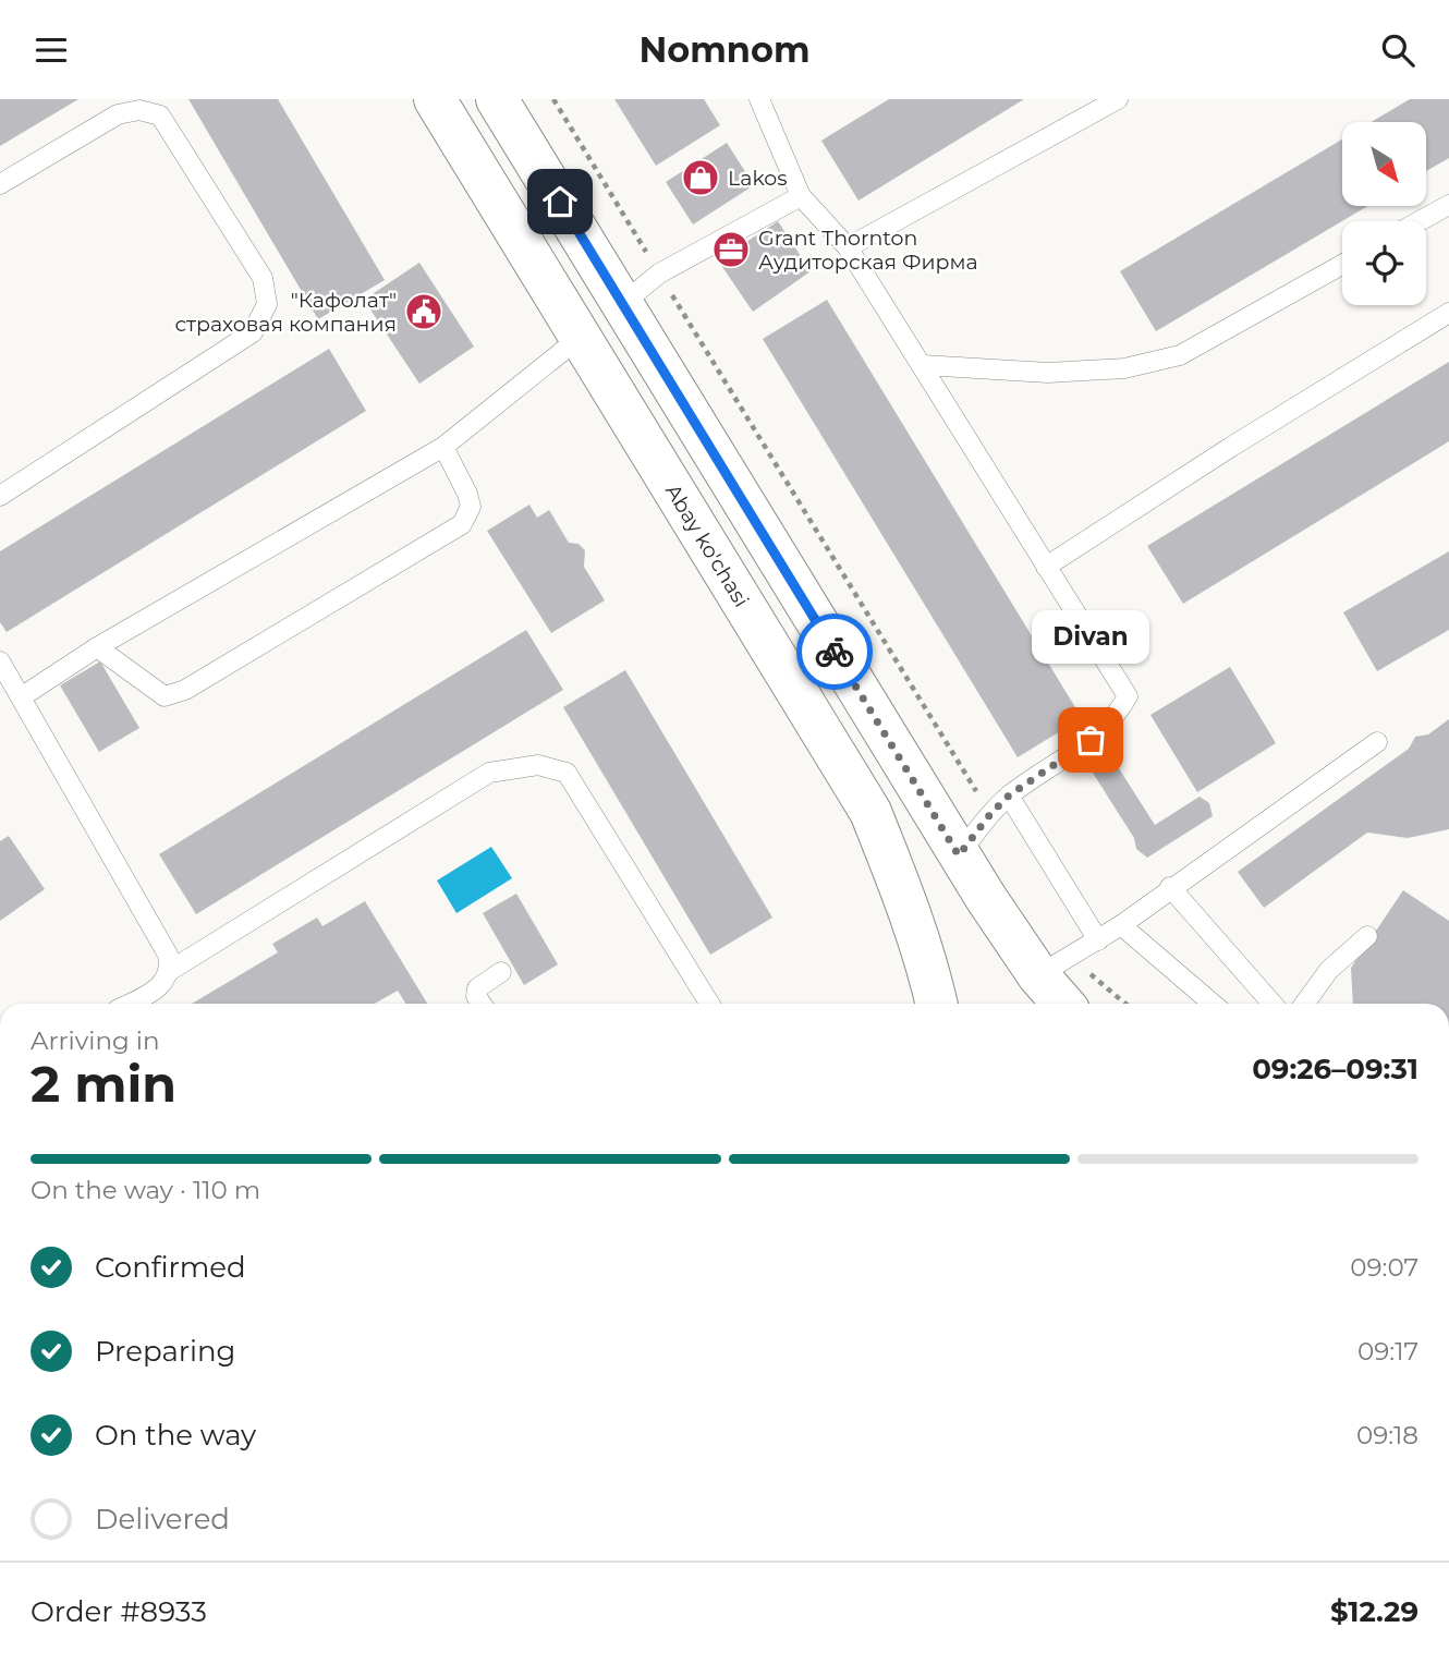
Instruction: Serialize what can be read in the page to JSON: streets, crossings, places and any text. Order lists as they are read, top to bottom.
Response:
{
  "streets": {
    "main road": ["Abay ko'chasi"]
  },
  "places": {
    "shop": ["Lakos"],
    "office": ["Grant Thornton Аудиторская Фирма"],
    "public building": ["\"Кафолат\" страховая компания"],
    "other": ["Divan"]
  },
  "north": "bottom right",
  "page": {
    "header": "Nomnom",
    "bubble": "Divan",
    "heading": ["2 min", "Arriving in", "09:26–09:31"],
    "panel": ["Order #8933", "$12.29"],
    "bar": "On the way · 110 m",
    "list": [
      ["Confirmed", "09:07"],
      ["Preparing", "09:17"],
      ["On the way", "09:18"],
      "Delivered"
    ]
  }
}
